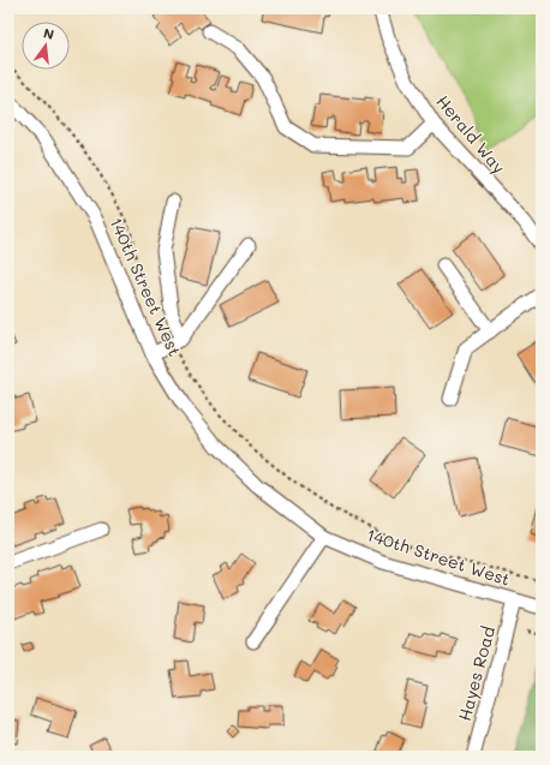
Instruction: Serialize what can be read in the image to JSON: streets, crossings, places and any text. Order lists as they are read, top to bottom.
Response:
{
  "streets": {
    "street": ["Herald Way", "140th Street West", "Hayes Road"]
  },
  "crossings": [
    ["140th Street West", "Hayes Road"]
  ],
  "north": "top"
}
